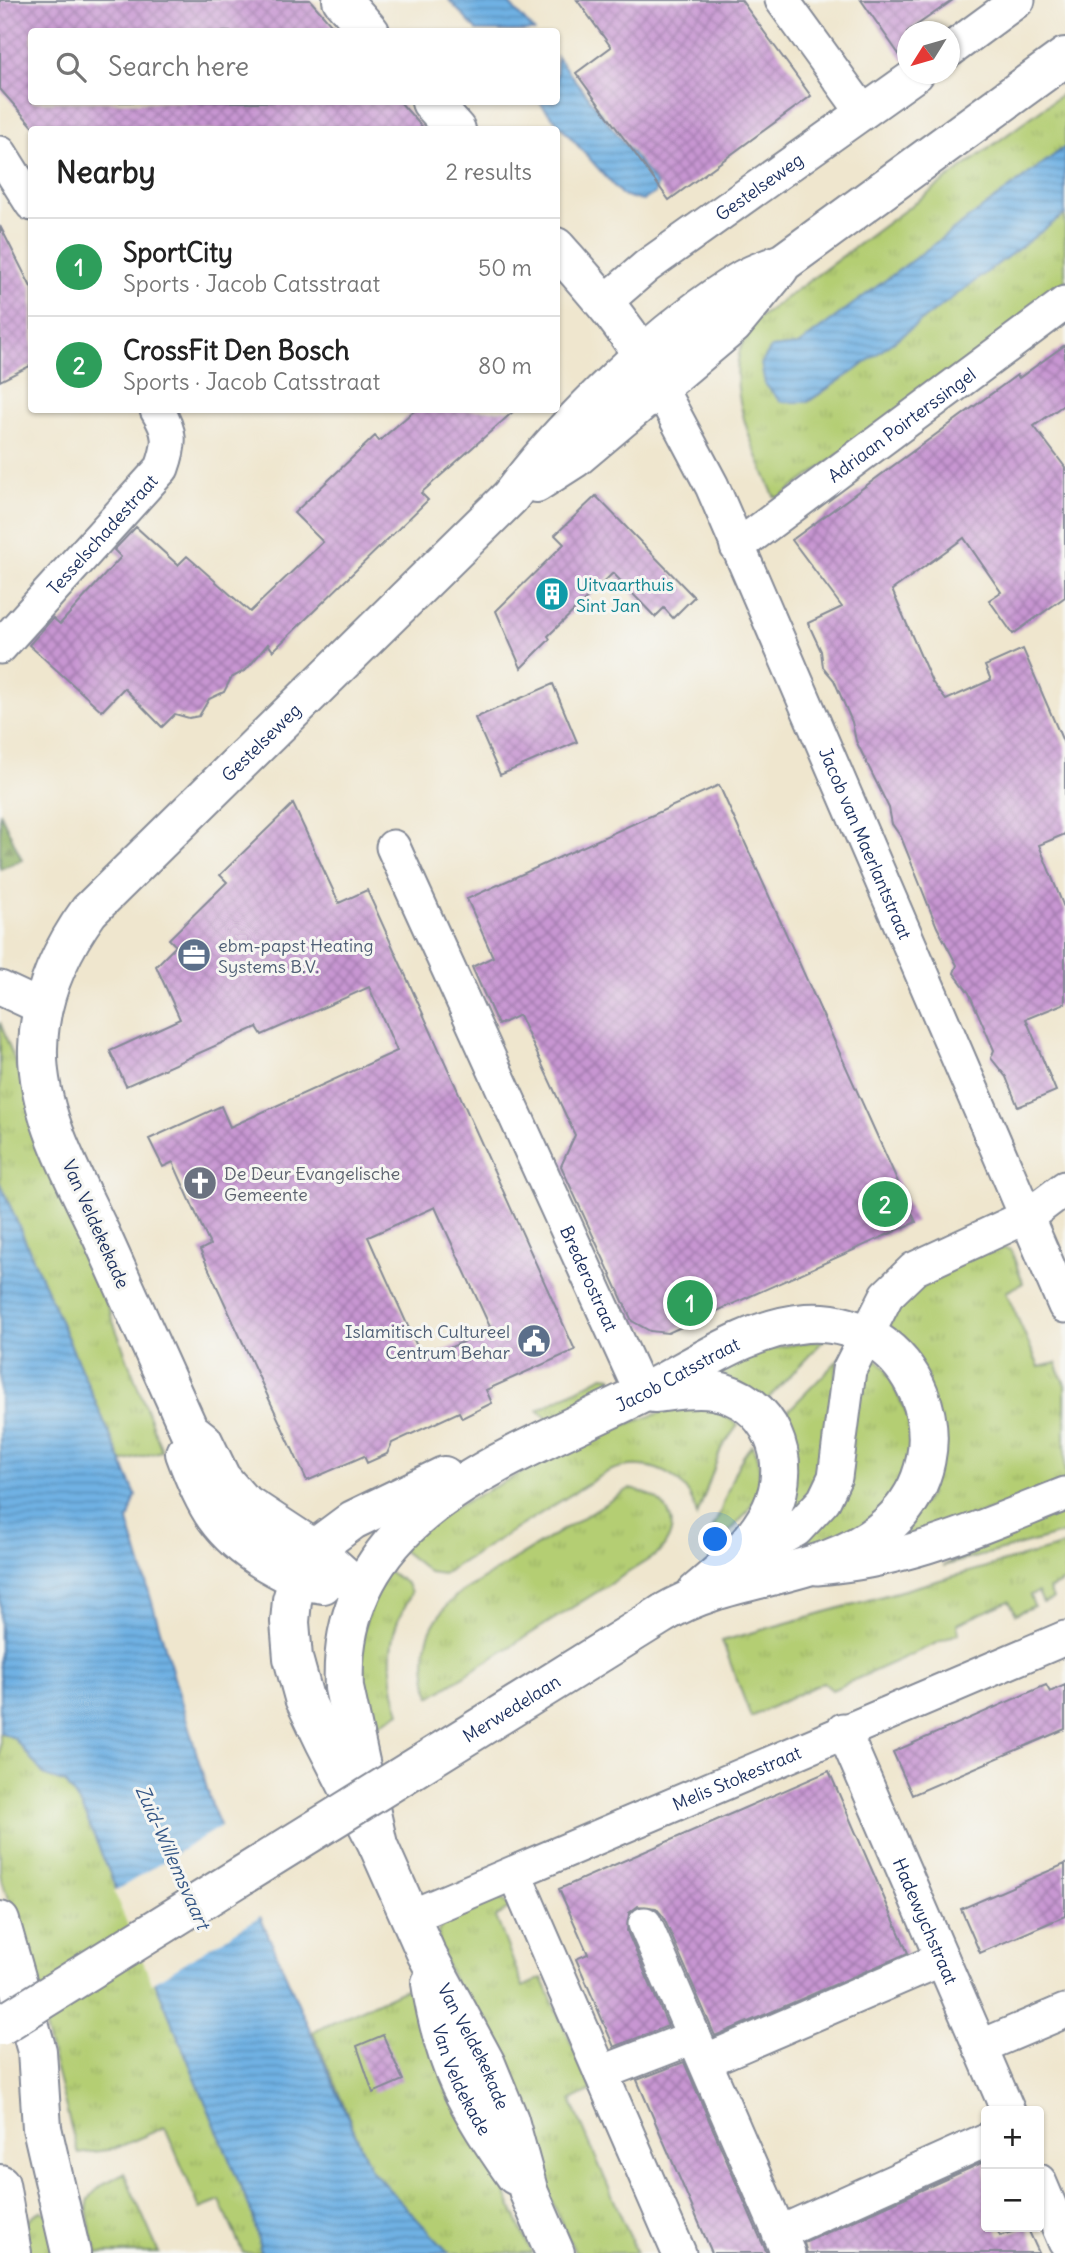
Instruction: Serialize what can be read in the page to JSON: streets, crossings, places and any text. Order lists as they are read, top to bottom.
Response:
{
  "streets": {
    "main road": [
      "Gestelseweg",
      "Van Veldekekade",
      "Jacob Catsstraat",
      "Merwedelaan",
      "Van Veldekade"
    ],
    "street": [
      "Adriaan Poirterssingel",
      "Tesselschadestraat",
      "Jacob van Maerlantstraat",
      "Brederostraat",
      "Melis Stokestraat",
      "Hadewychstraat"
    ]
  },
  "crossings": [
    ["Gestelseweg", "Jacob van Maerlantstraat"],
    ["Gestelseweg", "Van Veldekekade"],
    ["Adriaan Poirterssingel", "Jacob van Maerlantstraat"],
    ["Van Veldekekade", "Jacob Catsstraat"],
    ["Brederostraat", "Jacob Catsstraat"],
    ["Jacob Catsstraat", "Merwedelaan"],
    ["Melis Stokestraat", "Hadewychstraat"],
    ["Melis Stokestraat", "Van Veldekade"]
  ],
  "water": ["Zuid-Willemsvaart"],
  "places": {
    "building": ["Uitvaarthuis Sint Jan"],
    "office": ["ebm-papst Heating Systems B.V."],
    "church": ["De Deur Evangelische Gemeente"],
    "public building": ["Islamitisch Cultureel Centrum Behar"]
  },
  "north": "bottom left",
  "page": {
    "search": "Search here",
    "heading": ["Nearby", "2 results"],
    "list": [
      {
        "mark": "1",
        "name": "SportCity",
        "note": "Sports · Jacob Catsstraat",
        "value": "50 m"
      },
      {
        "mark": "2",
        "name": "CrossFit Den Bosch",
        "note": "Sports · Jacob Catsstraat",
        "value": "80 m"
      }
    ],
    "pins": ["2", "1"],
    "map_buttons": ["+", "−"]
  }
}
